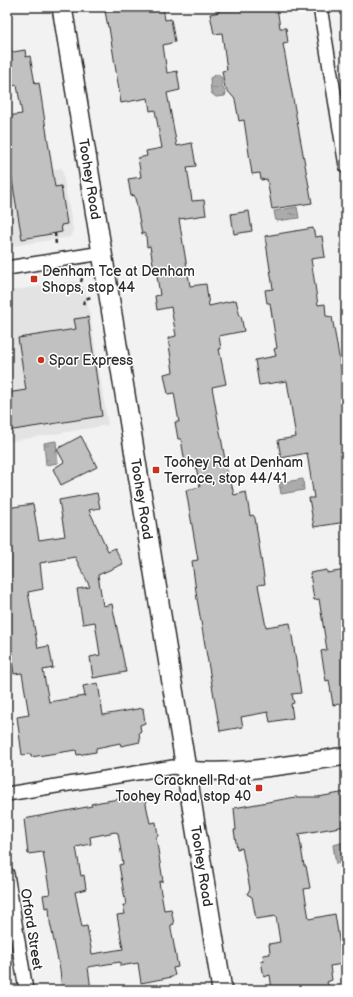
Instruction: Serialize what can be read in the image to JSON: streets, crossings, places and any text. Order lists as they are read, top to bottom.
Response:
{
  "streets": {
    "main road": ["Toohey Road"],
    "street": ["Orford Street"]
  },
  "places": {
    "transit": ["Denham Tce at Denham Shops, stop 44", "Toohey Rd at Denham Terrace, stop 44/41", "Cracknell Rd at Toohey Road, stop 40"],
    "other": ["Spar Express"]
  }
}
